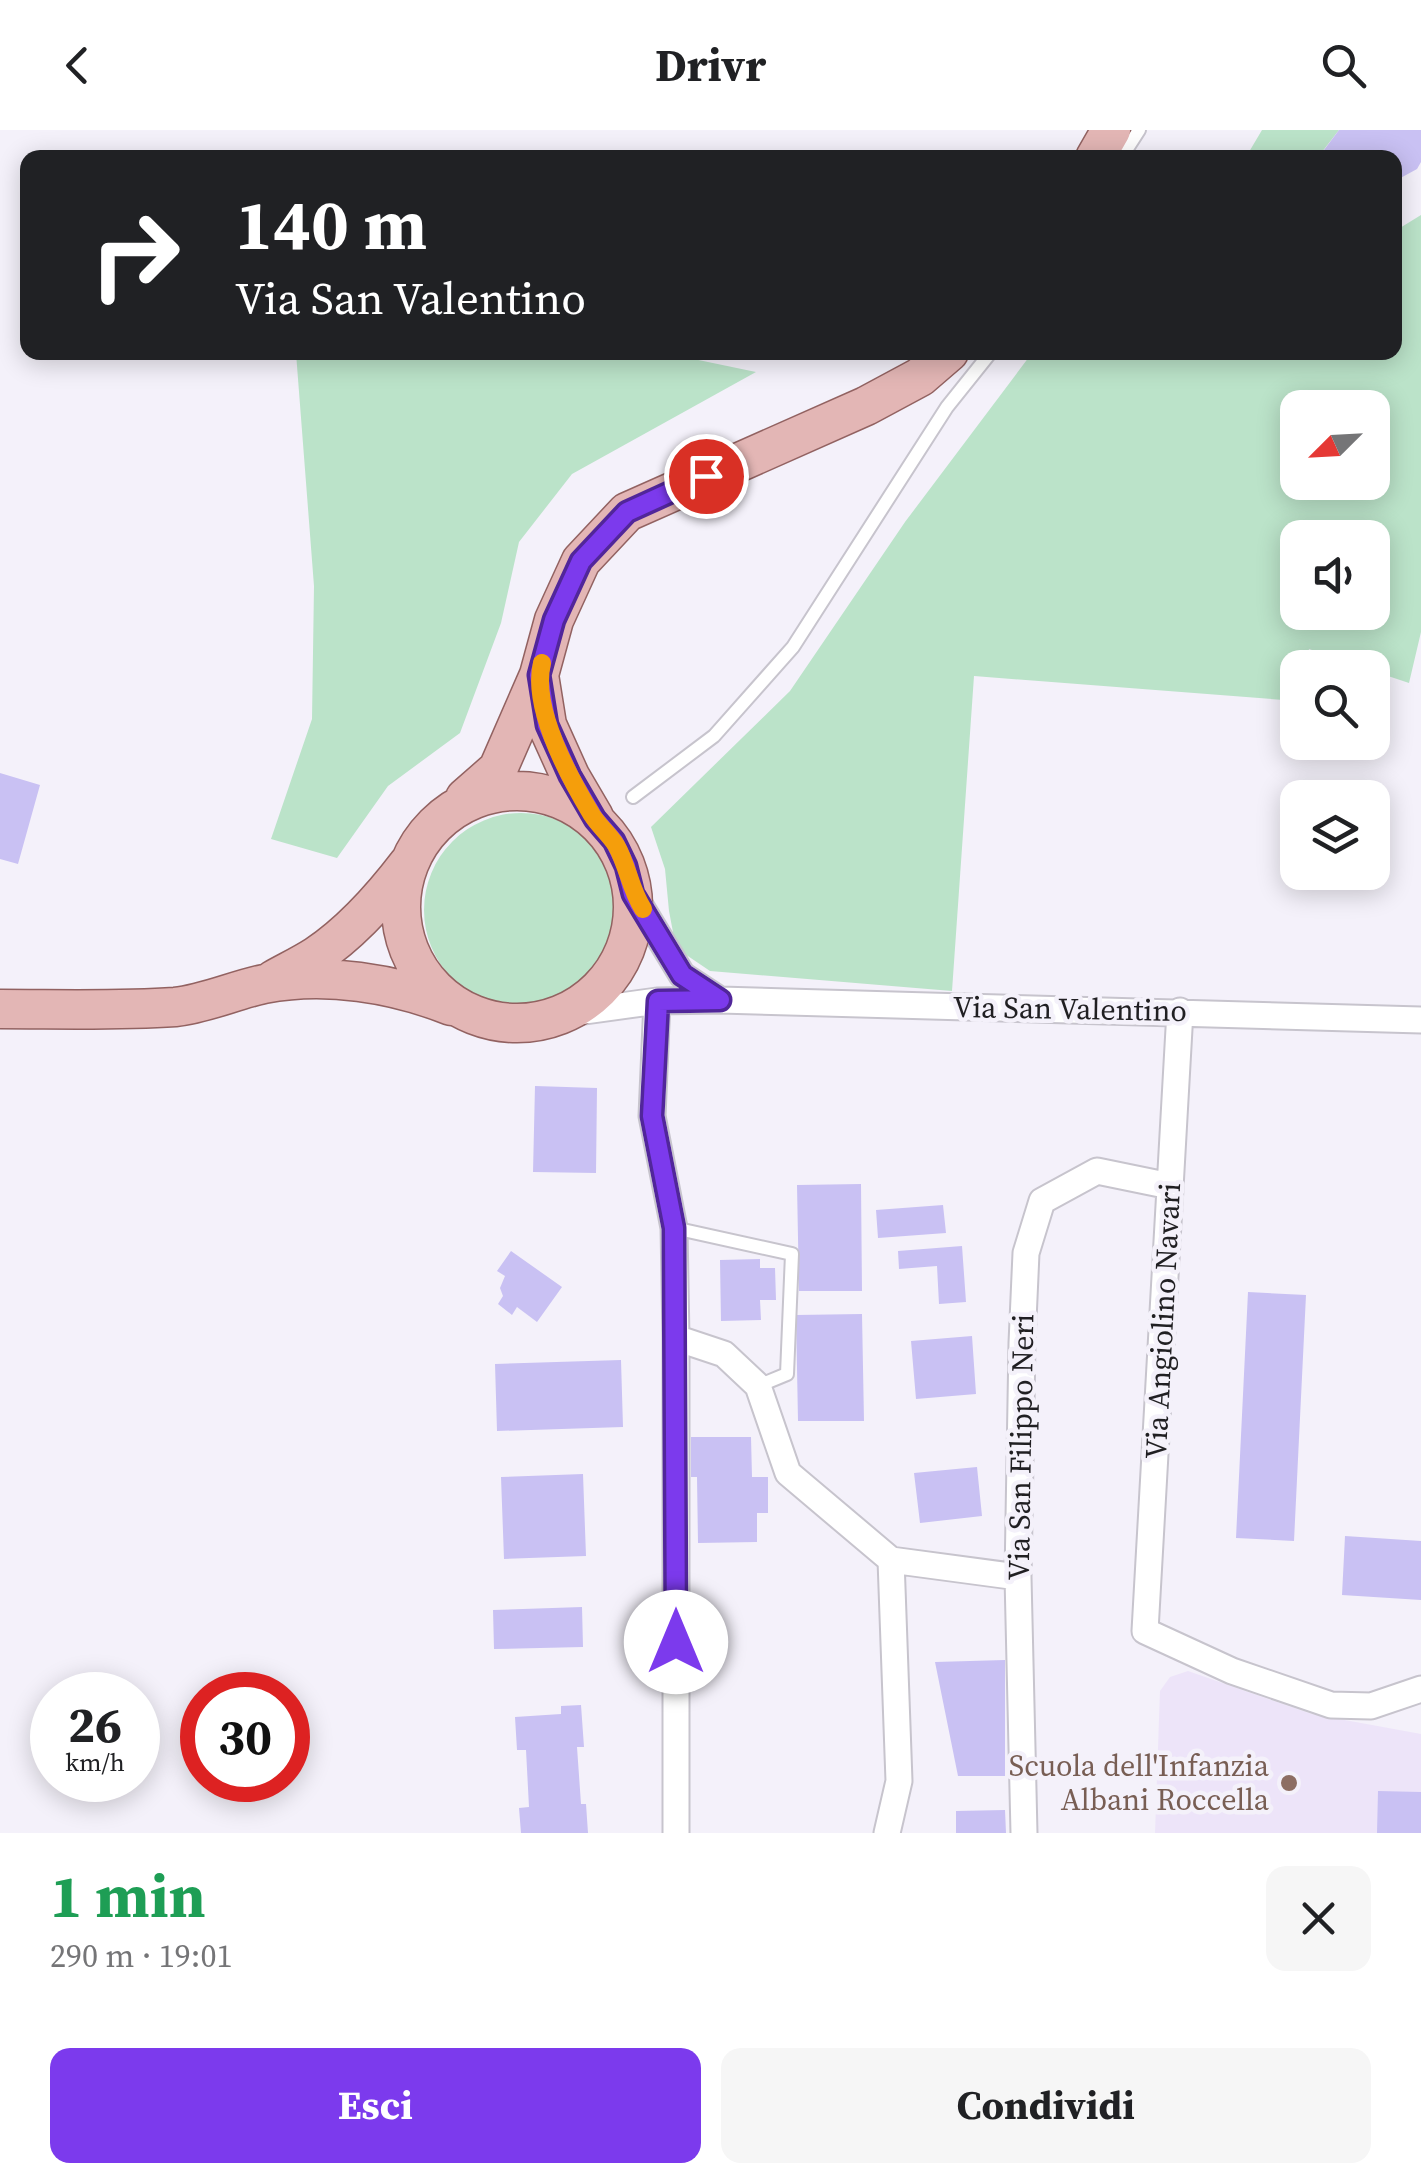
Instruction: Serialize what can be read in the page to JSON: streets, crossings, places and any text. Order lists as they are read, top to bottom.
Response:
{
  "streets": {
    "street": ["Via San Valentino", "Via Angiolino Navari", "Via San Filippo Neri"]
  },
  "crossings": [
    ["Via San Valentino", "Via Angiolino Navari"],
    ["Via Angiolino Navari", "Via San Filippo Neri"]
  ],
  "places": ["Scuola dell'Infanzia Albani Roccella"],
  "north": "bottom left",
  "page": {
    "header": "Drivr",
    "turn": ["140 m", "Via San Valentino"],
    "speed": "26 km/h",
    "limit": "30",
    "heading": ["1 min", "290 m · 19:01"],
    "buttons": ["Esci", "Condividi"]
  }
}
